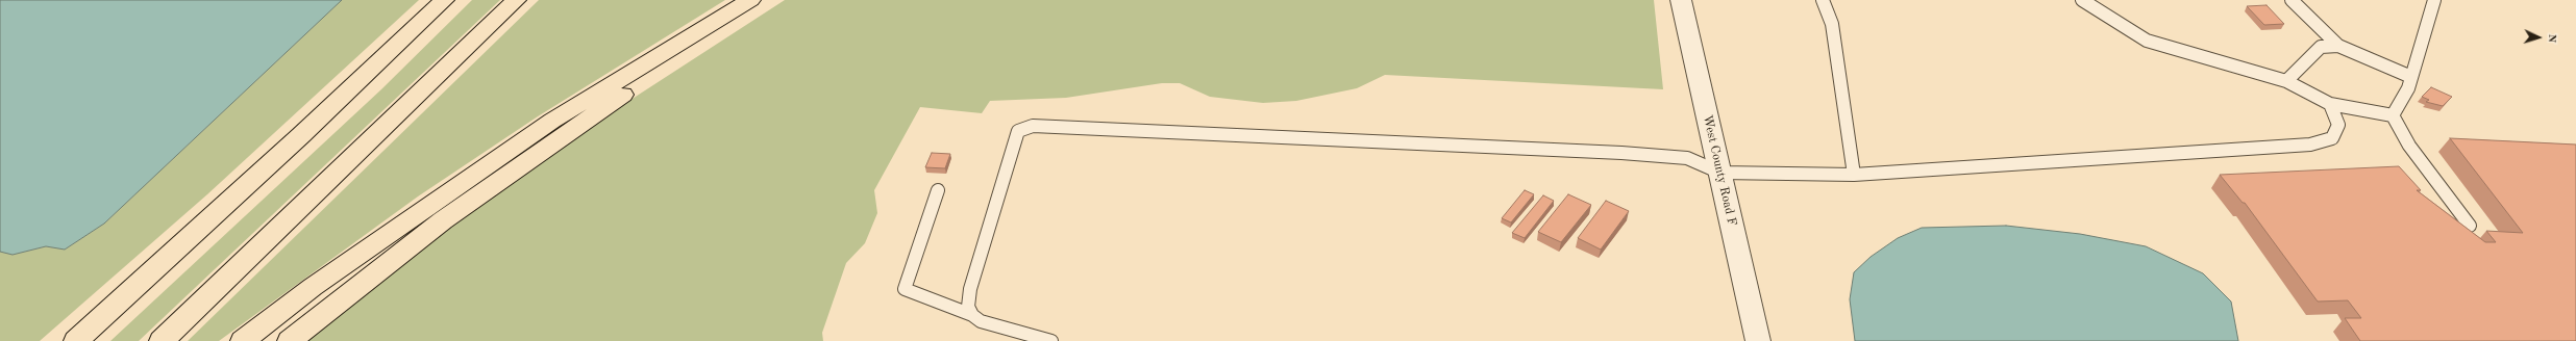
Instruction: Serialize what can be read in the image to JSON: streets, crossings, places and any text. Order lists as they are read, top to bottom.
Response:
{
  "streets": {
    "street": ["West County Road F"]
  },
  "north": "right"
}
